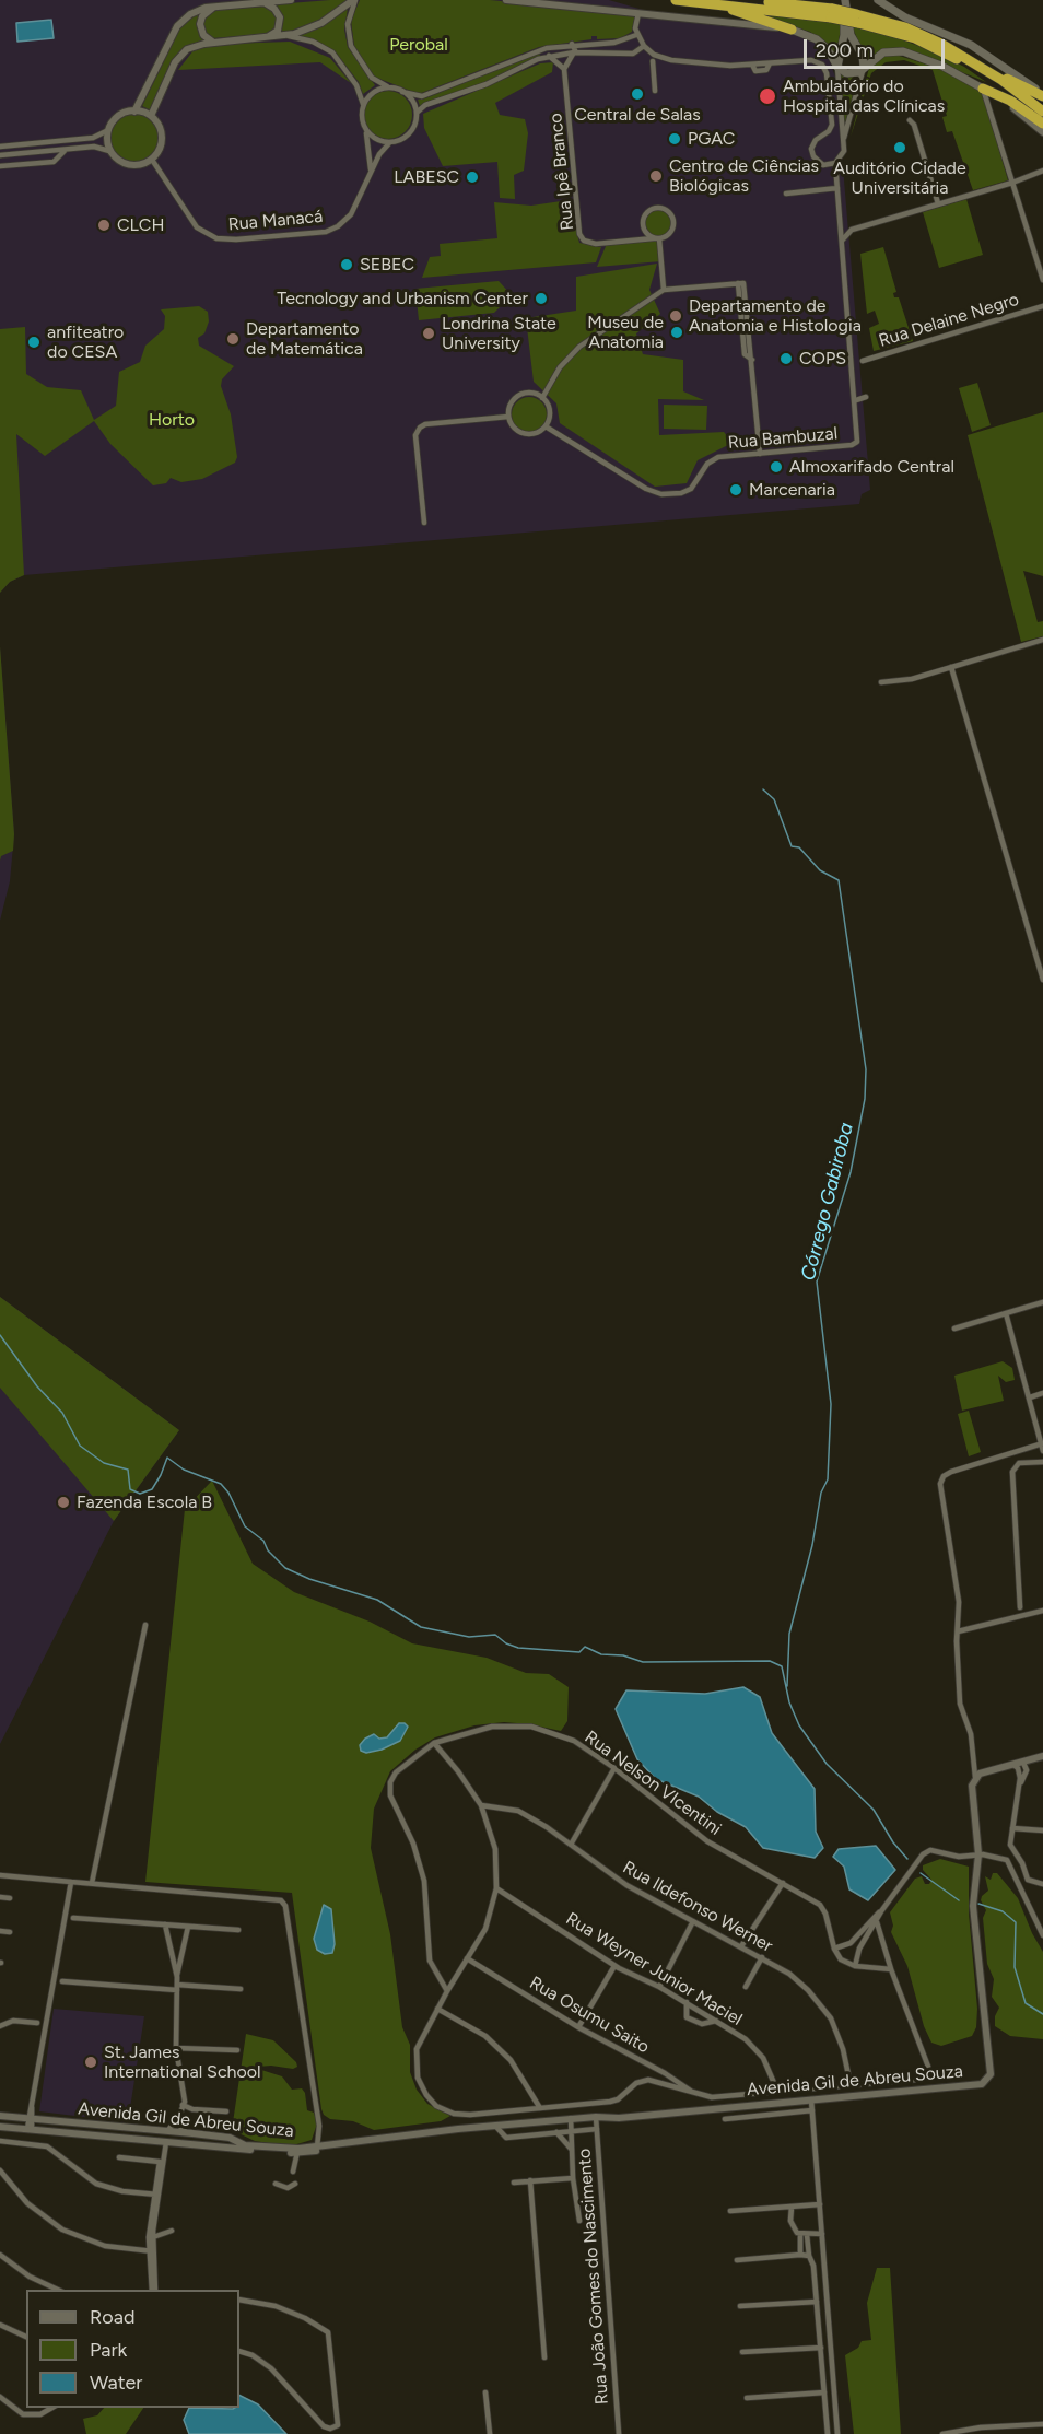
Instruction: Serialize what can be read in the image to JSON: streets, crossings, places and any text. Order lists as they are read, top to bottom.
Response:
{
  "streets": {
    "street": [
      "Rua Ipê Branco",
      "Rua Manacá",
      "Rua Delaine Negro",
      "Rua Bambuzal",
      "Rua Nelson VIcentini",
      "Rua Ildefonso Werner",
      "Rua Weyner Junior Maciel",
      "Rua Osumu Saito",
      "Avenida Gil de Abreu Souza",
      "Rua João Gomes do Nascimento"
    ]
  },
  "crossings": [
    ["Avenida Gil de Abreu Souza", "Rua João Gomes do Nascimento"]
  ],
  "water": ["Córrego Gabiroba"],
  "parks": ["Perobal", "Horto"],
  "places": [
    "Central de Salas",
    "Ambulatório do Hospital das Clínicas",
    "PGAC",
    "Auditório Cidade Universitária",
    "Centro de Ciências Biológicas",
    "LABESC",
    "CLCH",
    "SEBEC",
    "Tecnology and Urbanism Center",
    "Departamento de Anatomia e Histologia",
    "Museu de Anatomia",
    "Londrina State University",
    "Departamento de Matemática",
    "anfiteatro do CESA",
    "COPS",
    "Almoxarifado Central",
    "Marcenaria",
    "Fazenda Escola B",
    "St. James International School"
  ],
  "legend": ["Road", "Park", "Water"],
  "scale_bar": "200 m"
}
